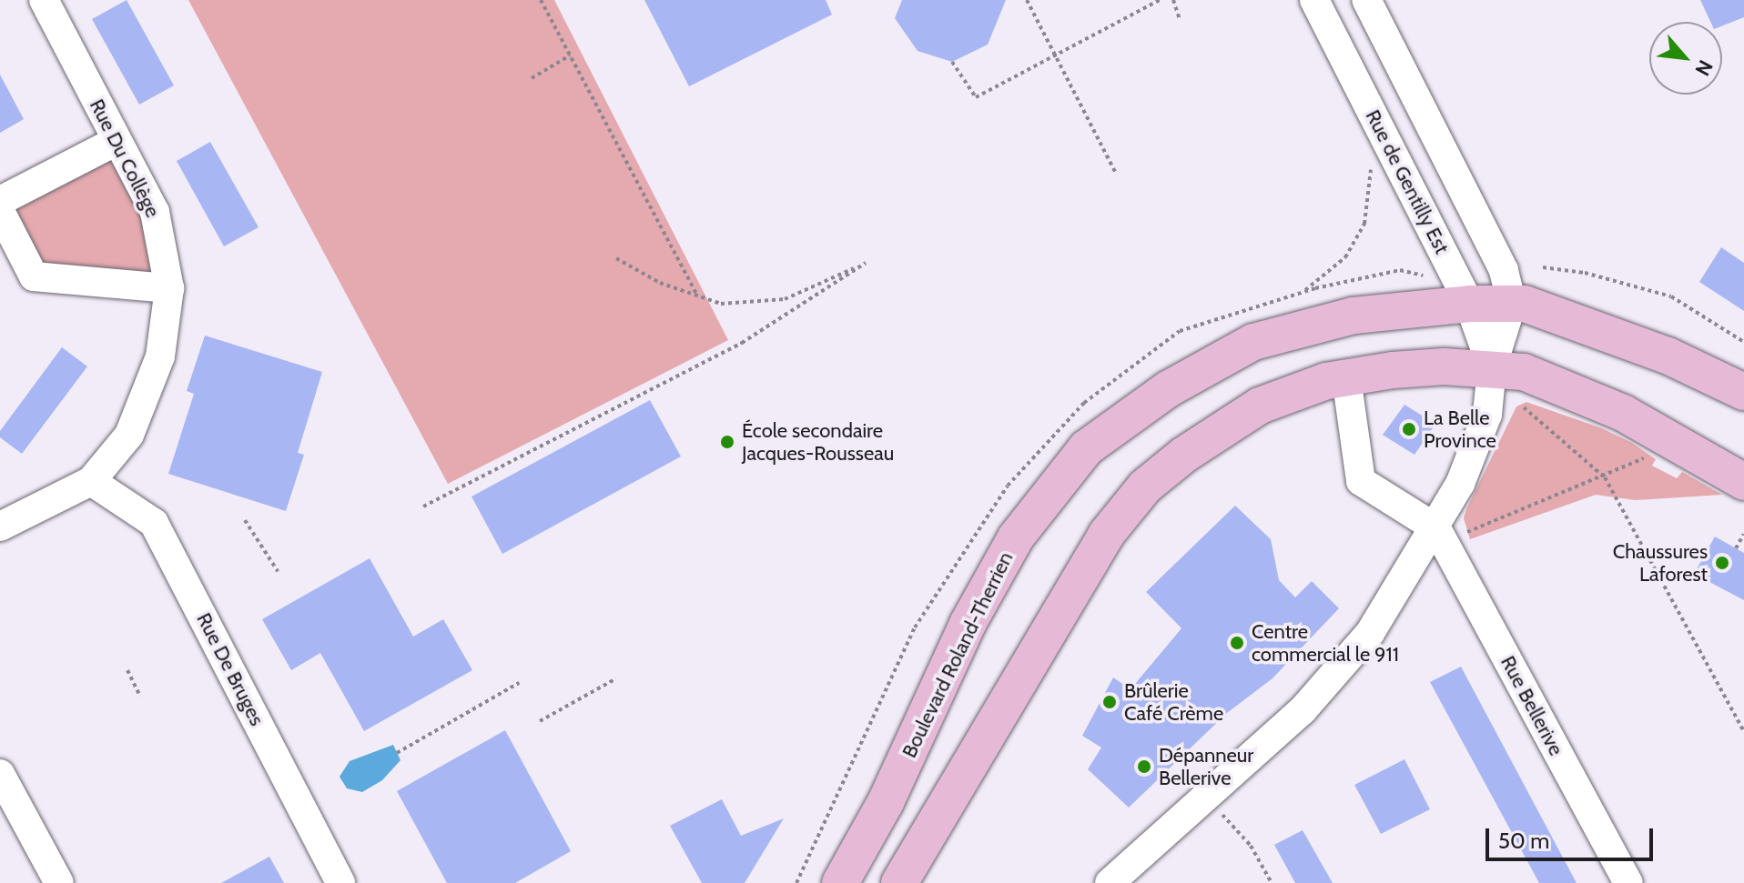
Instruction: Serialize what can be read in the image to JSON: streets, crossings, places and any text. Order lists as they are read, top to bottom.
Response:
{
  "streets": {
    "main road": ["Boulevard Roland-Therrien"],
    "street": [
      "Rue Du Collège",
      "Rue de Gentilly Est",
      "Rue De Bruges",
      "Rue Bellerive"
    ]
  },
  "crossings": [
    ["Rue Du Collège", "Rue De Bruges"],
    ["Rue de Gentilly Est", "Boulevard Roland-Therrien"],
    ["Rue de Gentilly Est", "Rue Bellerive"]
  ],
  "places": [
    "La Belle Province",
    "École secondaire Jacques-Rousseau",
    "Chaussures Laforest",
    "Centre commercial le 911",
    "Brûlerie Café Crème",
    "Dépanneur Bellerive"
  ],
  "scale_bar": "50 m",
  "north": "bottom right"
}
